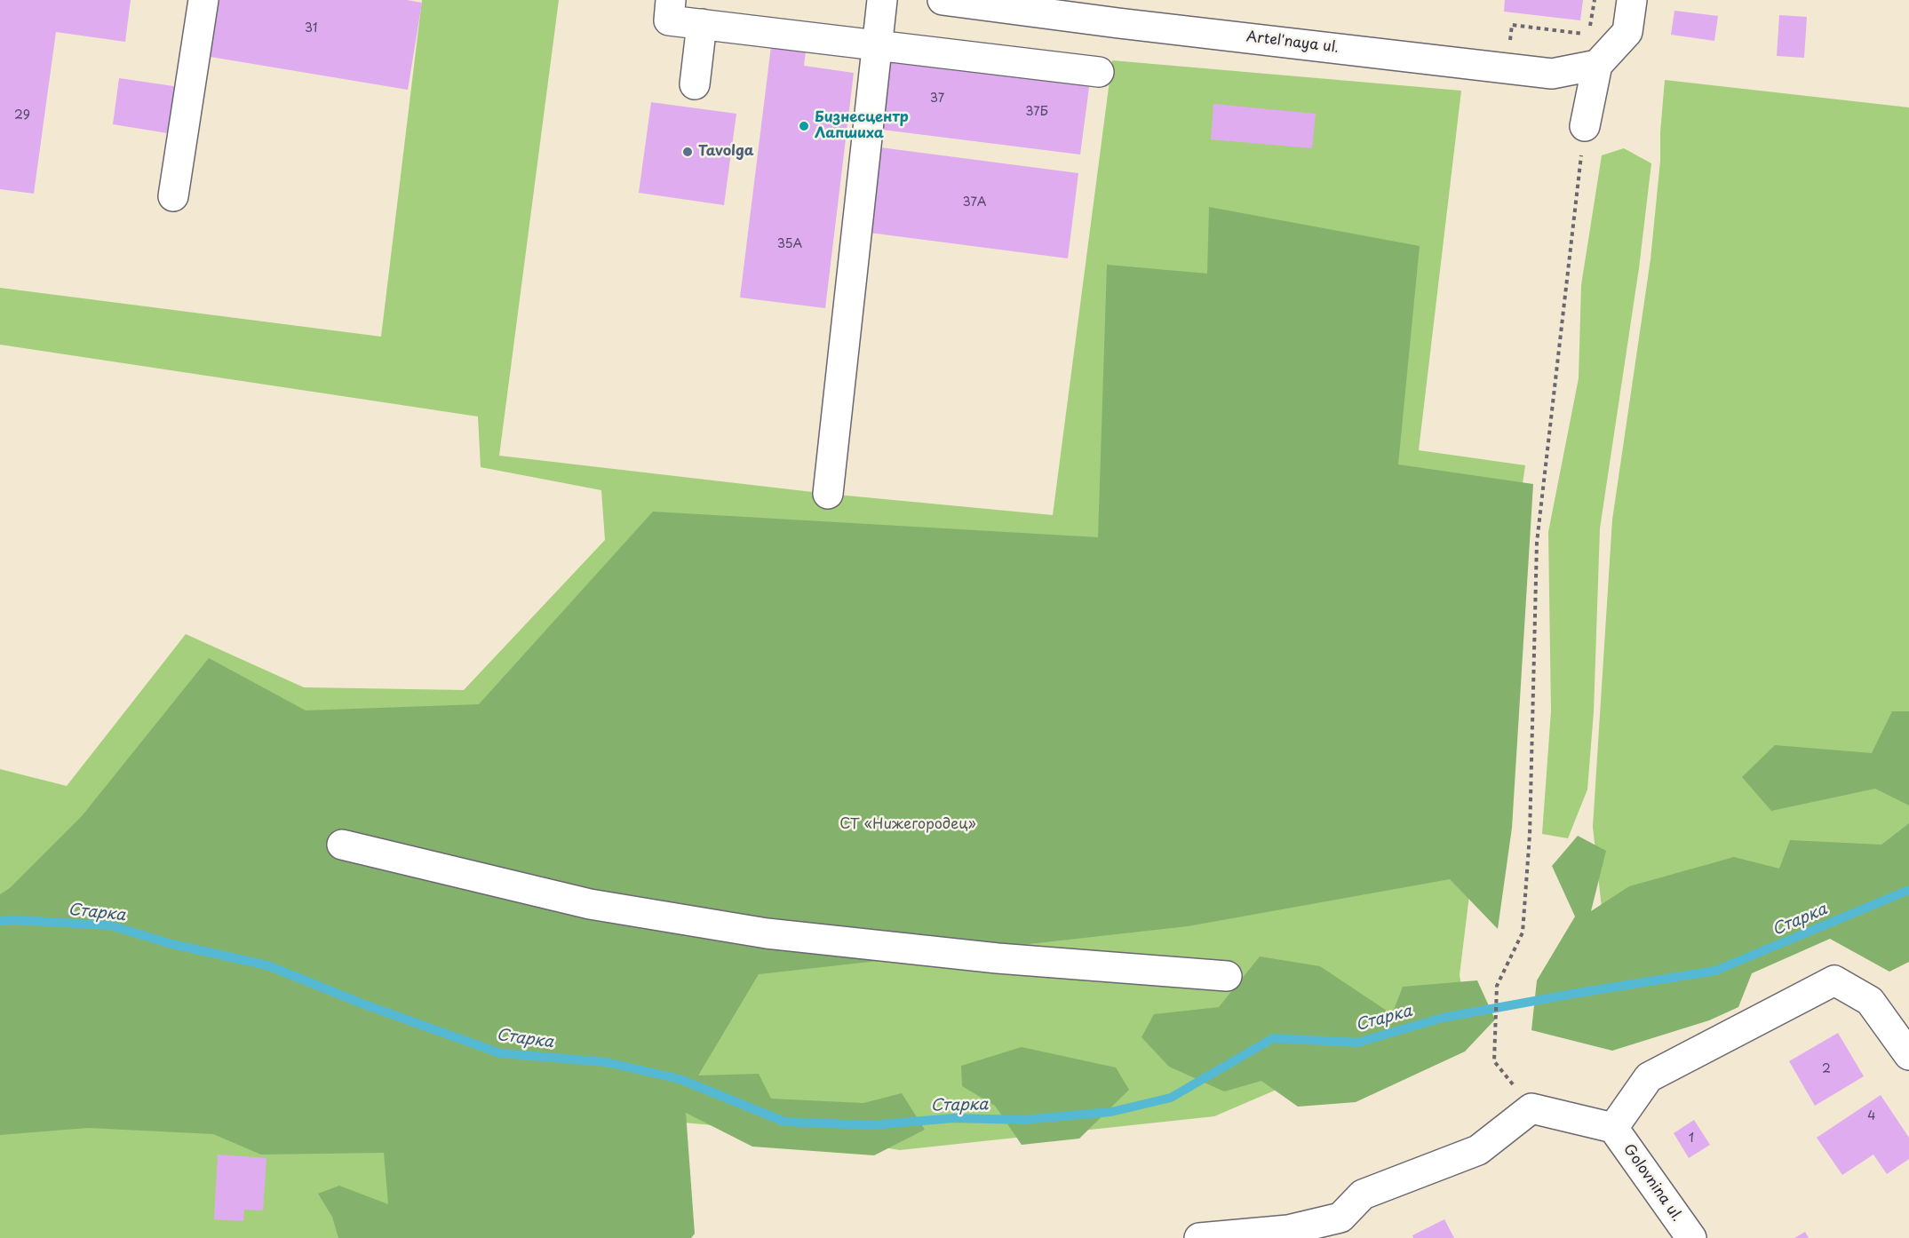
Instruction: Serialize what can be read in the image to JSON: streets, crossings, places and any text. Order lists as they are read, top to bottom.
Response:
{
  "streets": {
    "street": ["Artel'naya ul.", "Golovnina ul."]
  },
  "water": ["Старка"],
  "parks": ["СТ «Нижегородец»"],
  "places": ["Бизнесцентр Лапшиха", "Tavolga"],
  "house_numbers": [
    "31",
    "37",
    "37Б",
    "29",
    "37А",
    "35А",
    "2",
    "4",
    "1"
  ]
}
